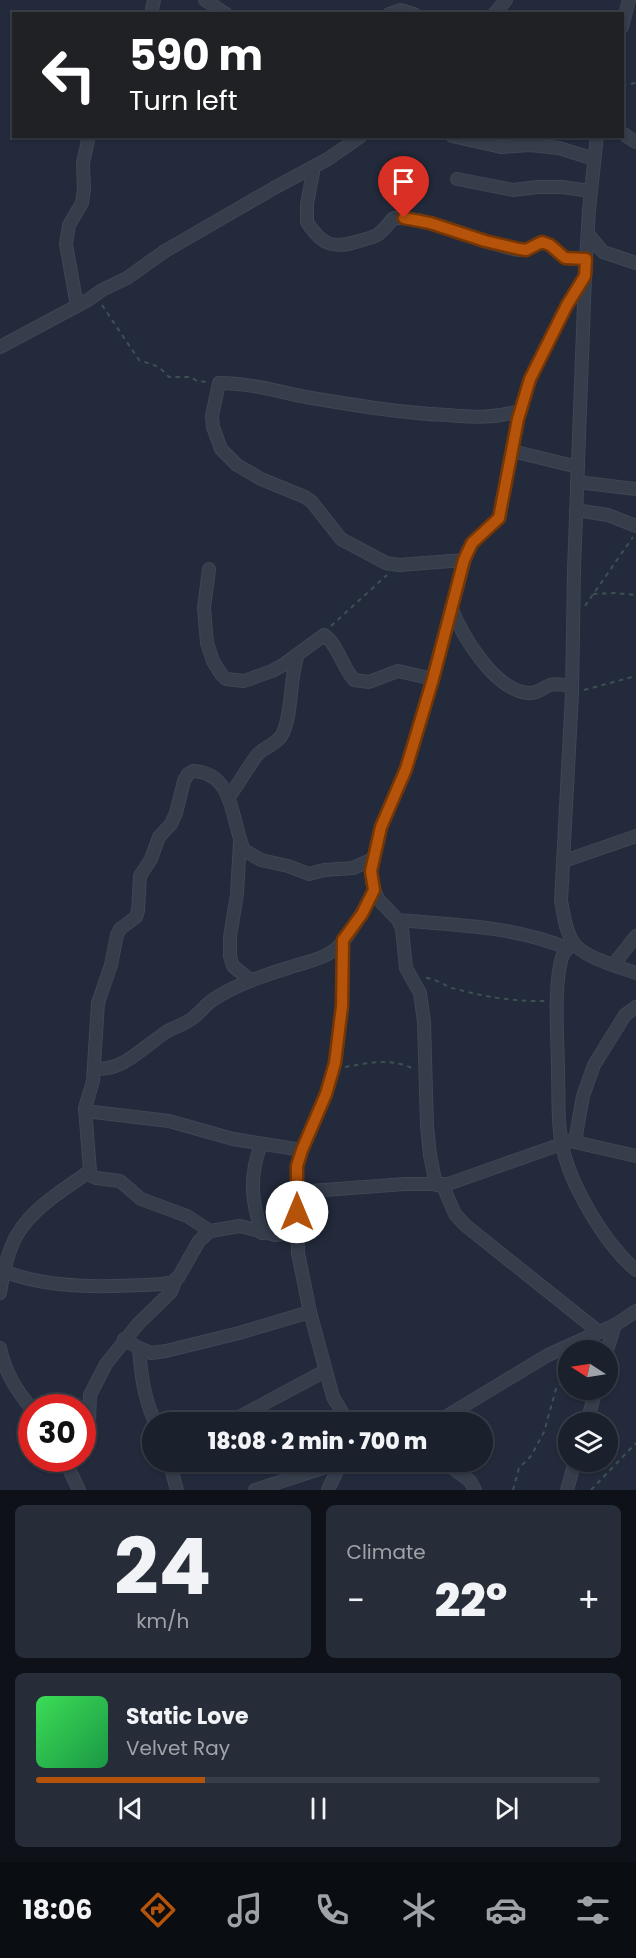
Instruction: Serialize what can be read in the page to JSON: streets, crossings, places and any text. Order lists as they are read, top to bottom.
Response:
{
  "north": "left",
  "page": {
    "turn": ["590 m", "Turn left"],
    "limit": "30",
    "trip": "18:08 · 2 min · 700 m",
    "tile": [
      ["24", "km/h"],
      "Climate"
    ],
    "heat": ["−", "22°", "+"],
    "song": ["Static Love", "Velvet Ray"],
    "tabs": "18:06"
  }
}
